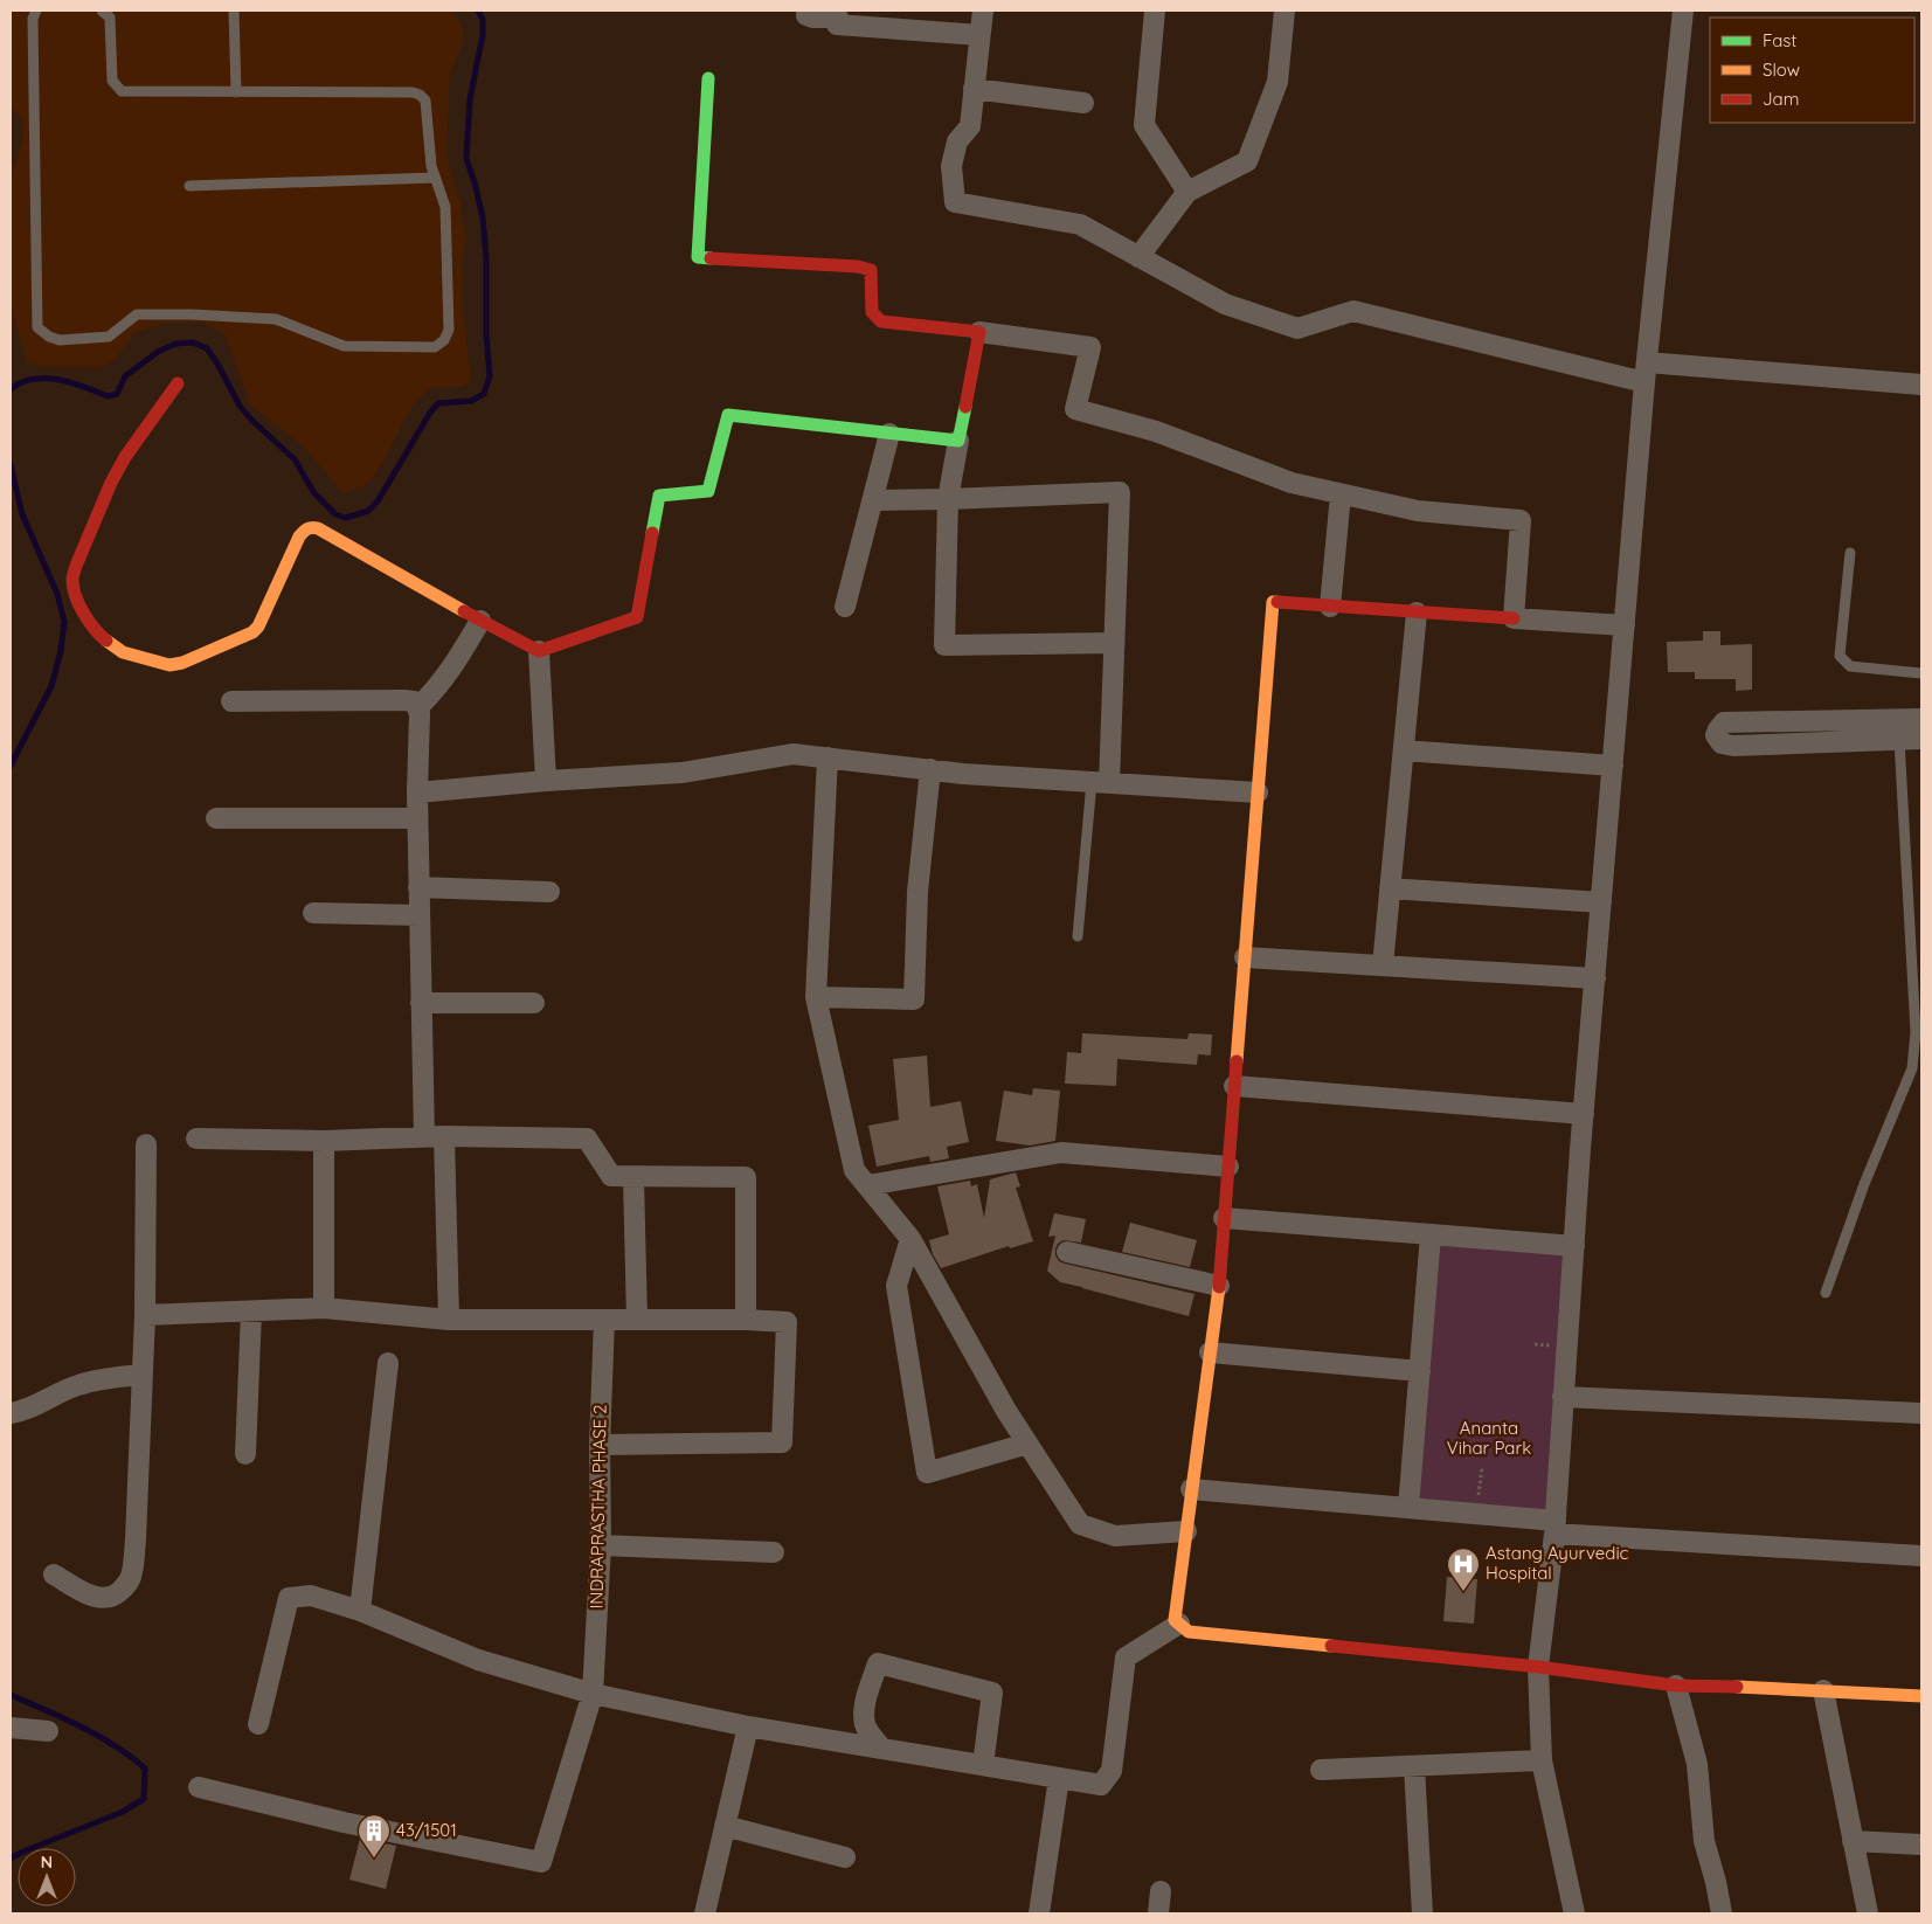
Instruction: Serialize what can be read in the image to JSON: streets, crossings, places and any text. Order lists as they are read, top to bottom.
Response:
{
  "streets": {
    "street": ["INDRAPRASTHA PHASE 2"]
  },
  "parks": ["Ananta Vihar Park"],
  "places": {
    "hospital": ["Astang Ayurvedic Hospital"],
    "building": ["43/1501"]
  },
  "legend": ["Fast", "Slow", "Jam"],
  "north": "top"
}
